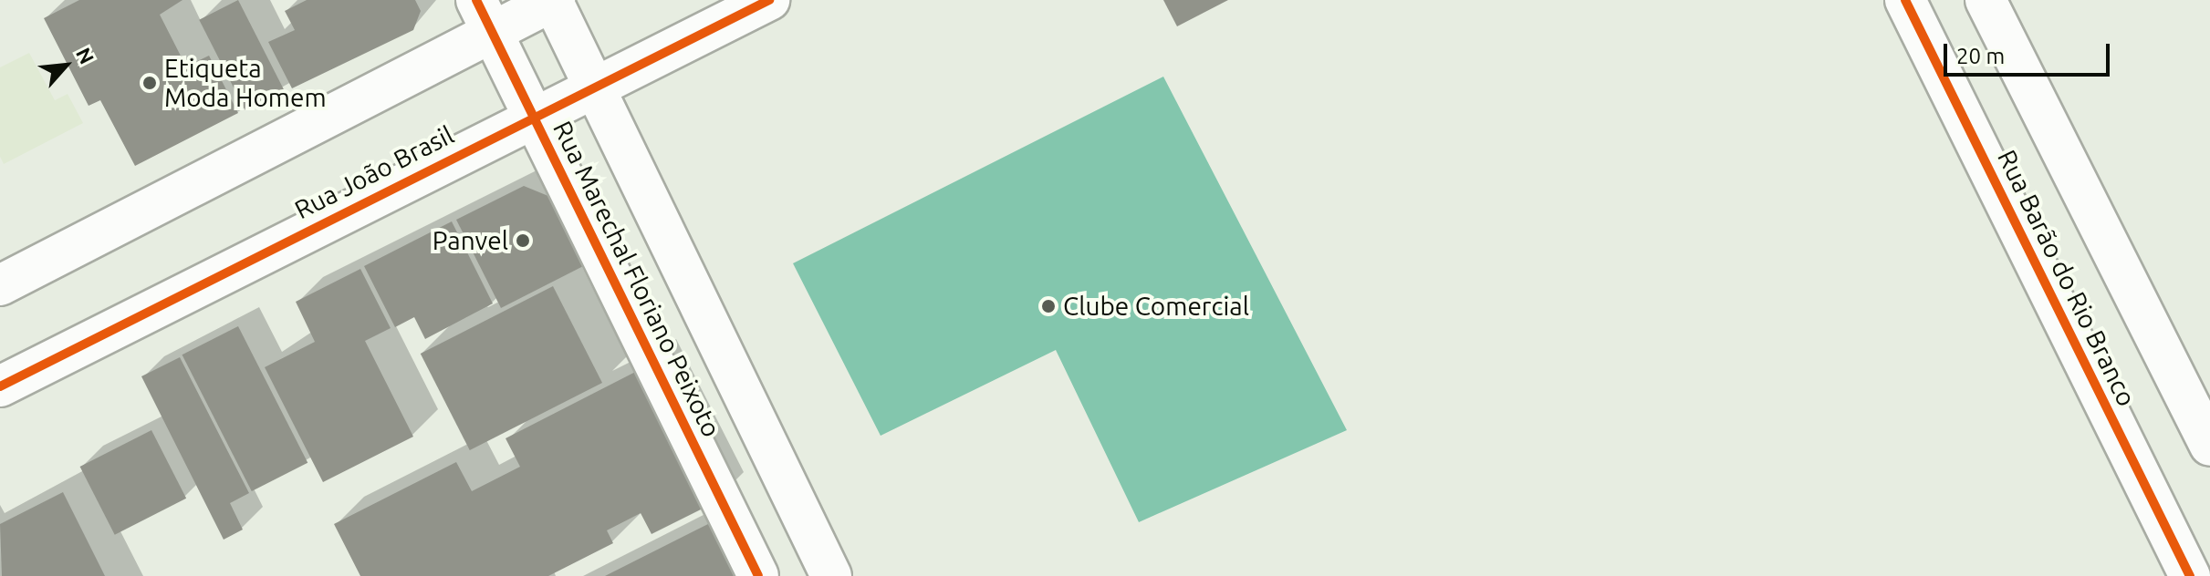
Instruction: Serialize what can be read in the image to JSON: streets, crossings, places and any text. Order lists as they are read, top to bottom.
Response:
{
  "streets": {
    "street": ["Rua João Brasil", "Rua Barão do Rio Branco", "Rua Marechal Floriano Peixoto"]
  },
  "crossings": [
    ["Rua João Brasil", "Rua Marechal Floriano Peixoto"]
  ],
  "places": ["Etiqueta Moda Homem", "Panvel", "Clube Comercial"],
  "scale_bar": "20 m",
  "north": "top right"
}
